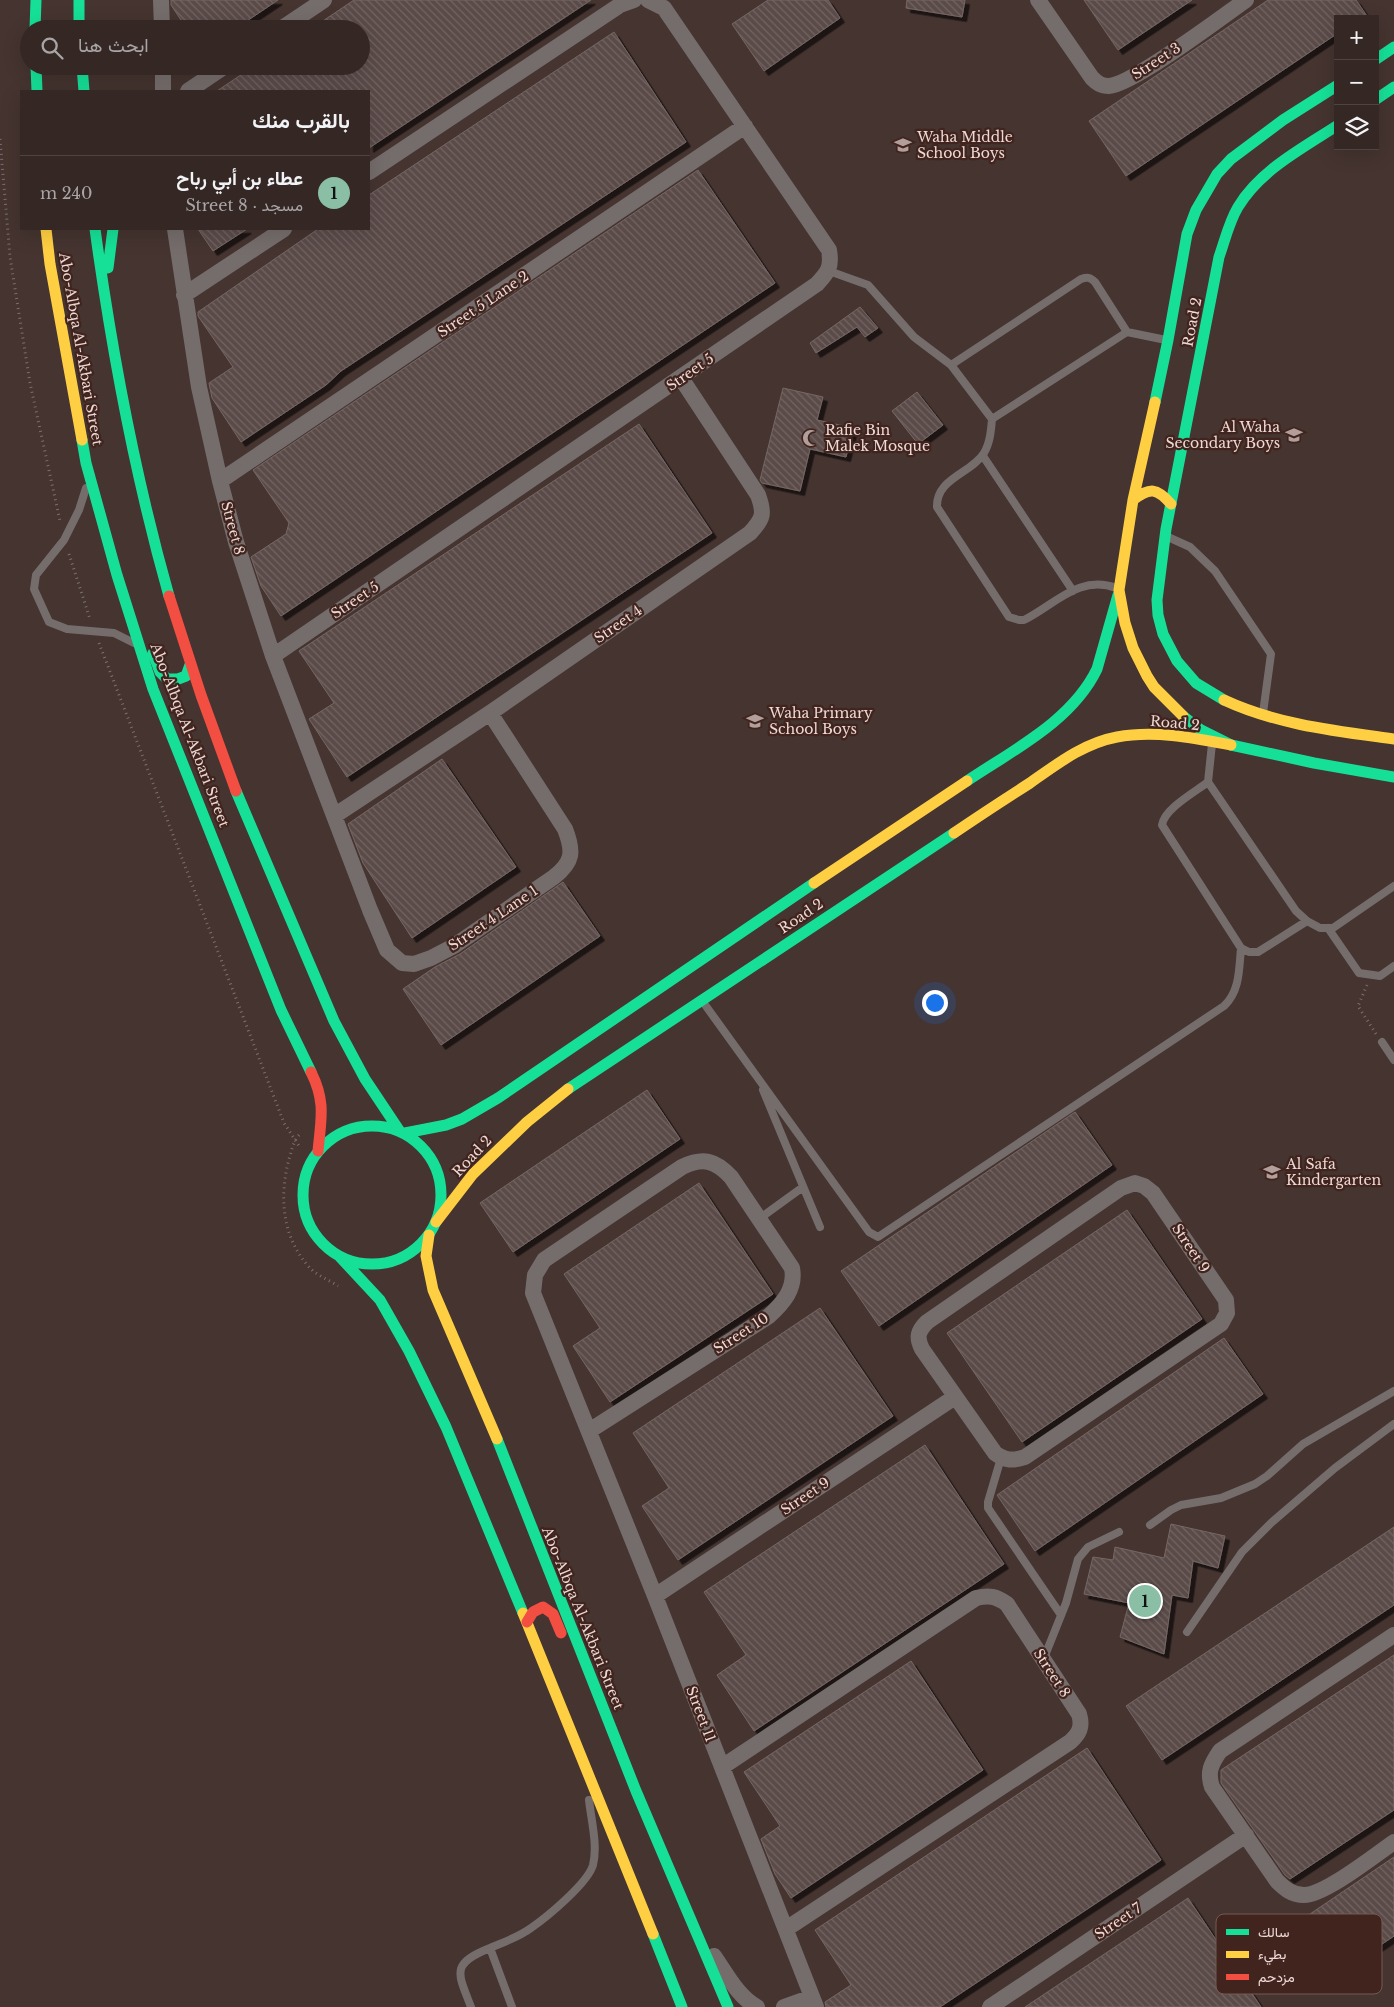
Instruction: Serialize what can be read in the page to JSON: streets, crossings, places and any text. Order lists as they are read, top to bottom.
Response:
{
  "streets": {
    "main road": ["Road 2", "Abo-Albqa Al-Akbari Street"],
    "street": [
      "Street 3",
      "Street 5 Lane 2",
      "Street 5",
      "Street 8",
      "Street 4",
      "Street 4 Lane 1",
      "Street 9",
      "Street 10",
      "Street 11",
      "Street 7"
    ]
  },
  "crossings": [
    ["Street 5 Lane 2", "Street 8"],
    ["Road 2", "Abo-Albqa Al-Akbari Street"],
    ["Street 5", "Street 8"],
    ["Street 5", "Street 4"],
    ["Street 8", "Street 4"],
    ["Street 8", "Street 4 Lane 1"],
    ["Street 8", "Street 11"],
    ["Street 4", "Street 4 Lane 1"],
    ["Street 9", "Street 11"],
    ["Street 10", "Street 11"]
  ],
  "places": {
    "school or university": [
      "Waha Middle School Boys",
      "Al Waha Secondary Boys",
      "Waha Primary School Boys",
      "Al Safa Kindergarten"
    ],
    "mosque": ["Rafie Bin Malek Mosque"]
  },
  "legend": ["سالك", "بطيء", "مزدحم"],
  "page": {
    "map_buttons": ["+", "−"],
    "search": "ابحث هنا",
    "heading": "بالقرب منك",
    "list": [
      {
        "mark": "1",
        "name": "عطاء بن أبي رباح",
        "note": "مسجد · Street 8",
        "value": "240 m"
      }
    ],
    "pins": "1"
  }
}
